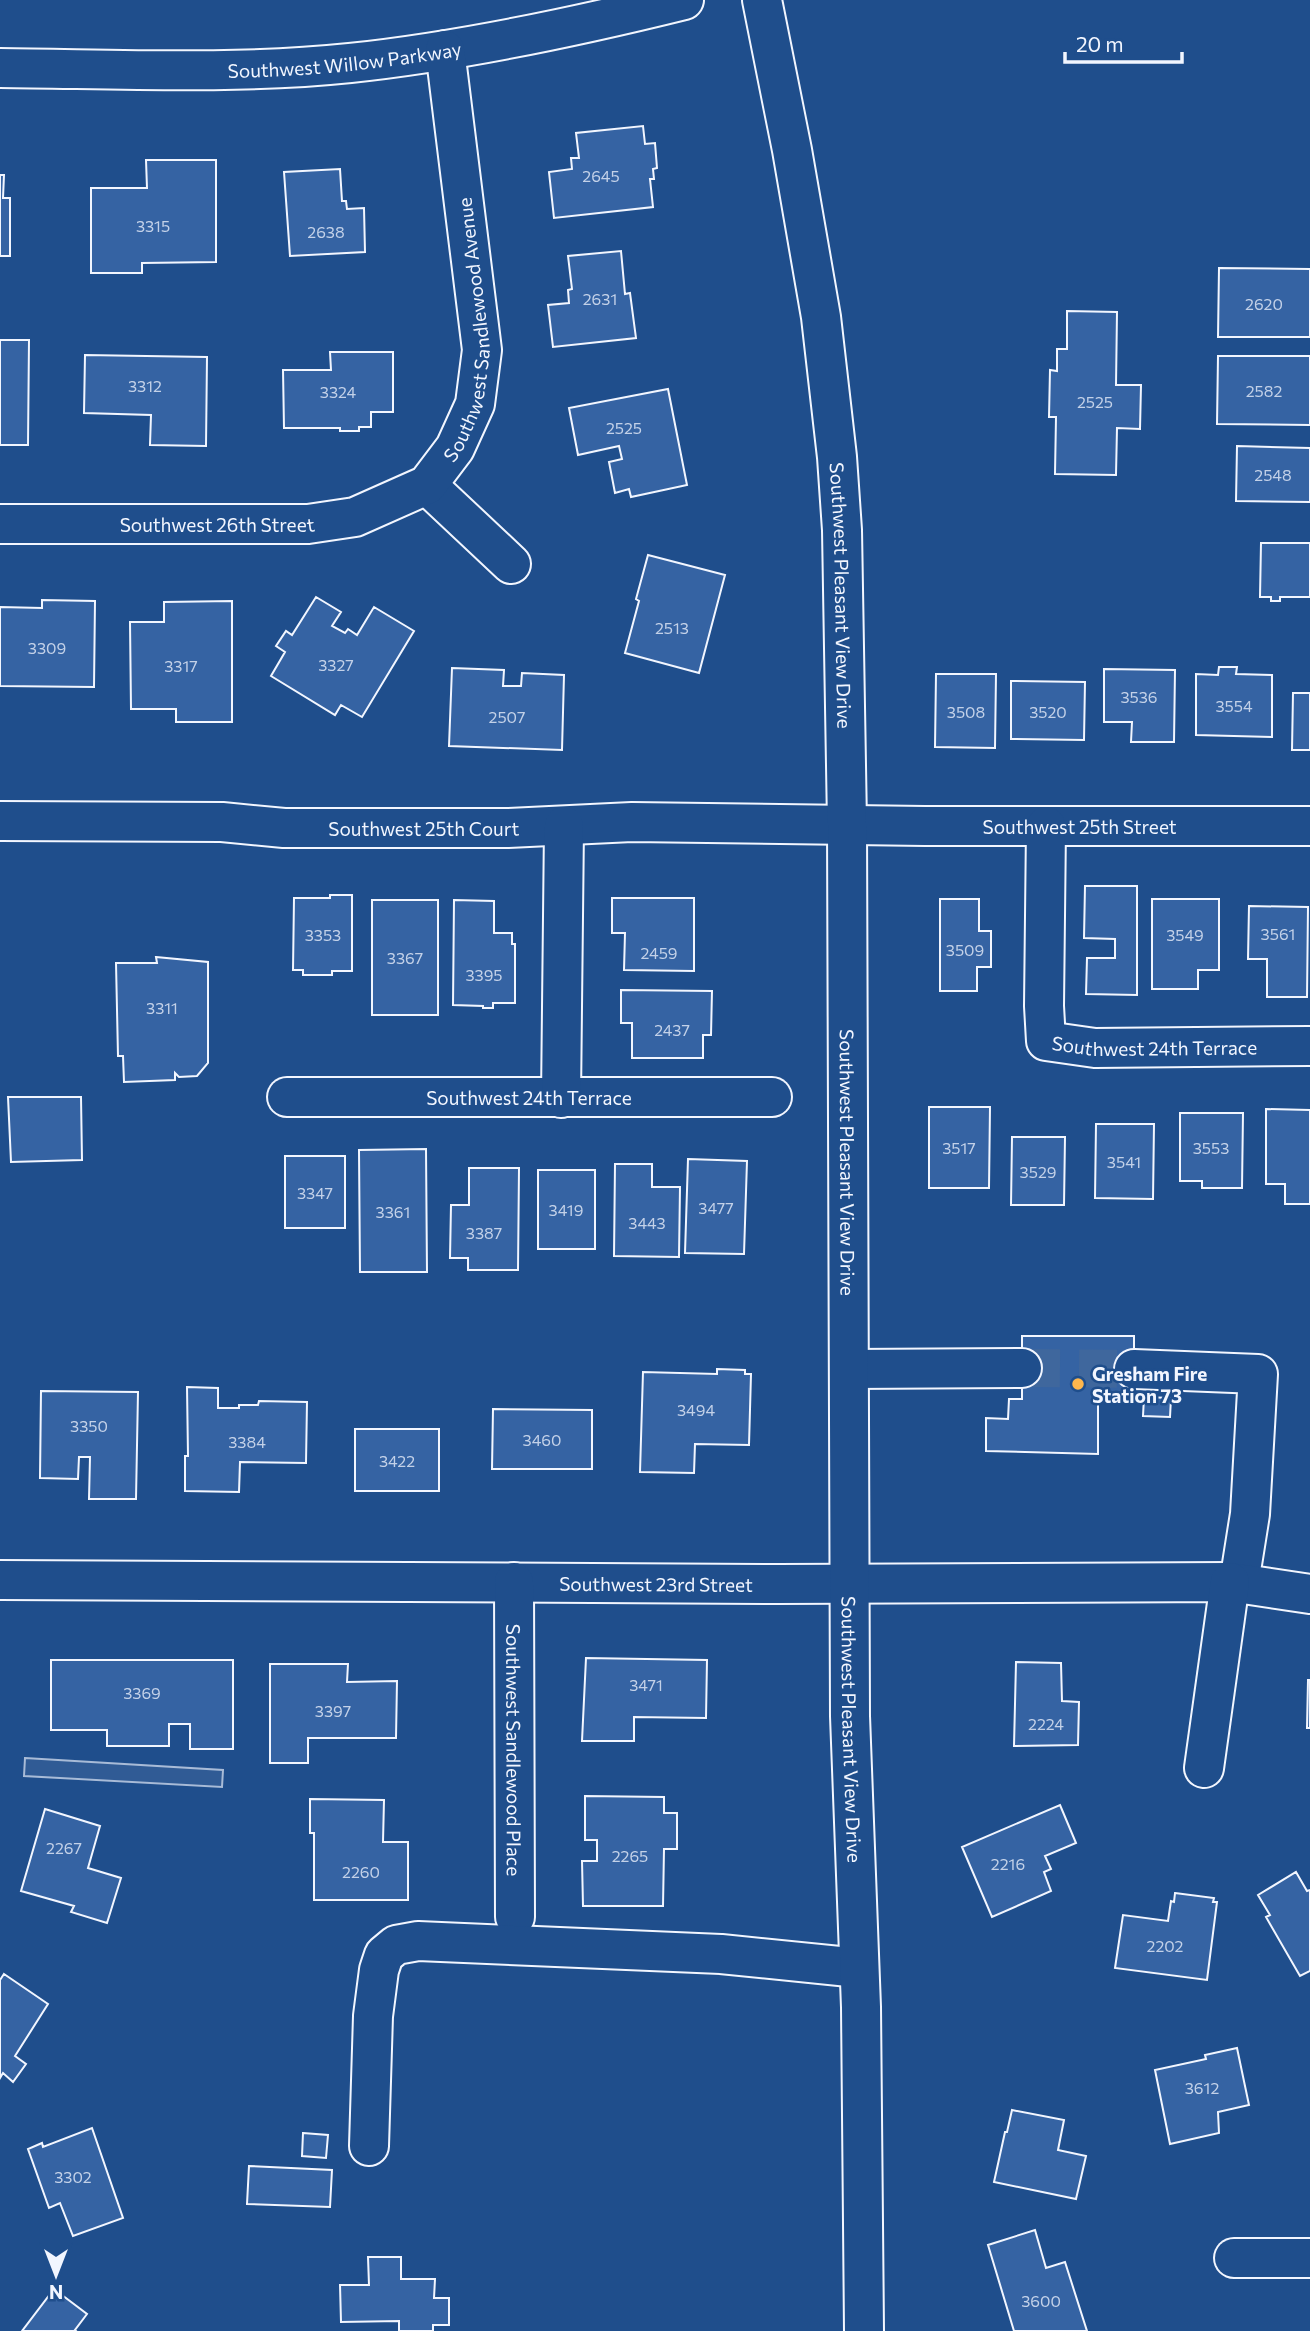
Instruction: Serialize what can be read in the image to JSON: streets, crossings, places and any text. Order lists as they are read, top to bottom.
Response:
{
  "streets": {
    "street": [
      "Southwest Willow Parkway",
      "Southwest Sandlewood Avenue",
      "Southwest 26th Street",
      "Southwest Pleasant View Drive",
      "Southwest 25th Street",
      "Southwest 25th Court",
      "Southwest 24th Terrace",
      "Southwest 23rd Street",
      "Southwest Sandlewood Place"
    ]
  },
  "crossings": [
    ["Southwest Willow Parkway", "Southwest Sandlewood Avenue"],
    ["Southwest Sandlewood Avenue", "Southwest 26th Street"],
    ["Southwest Pleasant View Drive", "Southwest 25th Street"],
    ["Southwest Pleasant View Drive", "Southwest 25th Court"],
    ["Southwest Pleasant View Drive", "Southwest 23rd Street"],
    ["Southwest 25th Street", "Southwest 25th Court"],
    ["Southwest 25th Street", "Southwest 24th Terrace"],
    ["Southwest 23rd Street", "Southwest Sandlewood Place"]
  ],
  "places": ["Gresham Fire Station 73"],
  "house_numbers": [
    "2645",
    "3315",
    "2638",
    "2631",
    "2620",
    "3312",
    "2582",
    "3324",
    "2525",
    "2525",
    "2548",
    "2513",
    "3309",
    "3327",
    "3317",
    "3536",
    "3554",
    "3508",
    "3520",
    "2507",
    "3561",
    "3353",
    "3549",
    "3509",
    "2459",
    "3367",
    "3395",
    "3311",
    "2437",
    "3517",
    "3553",
    "3541",
    "3529",
    "3347",
    "3477",
    "3419",
    "3361",
    "3443",
    "3387",
    "3494",
    "3350",
    "3460",
    "3384",
    "3422",
    "3471",
    "3369",
    "3397",
    "2224",
    "2267",
    "2265",
    "2216",
    "2260",
    "2202",
    "3612",
    "3302",
    "3600"
  ],
  "scale_bar": "20 m",
  "north": "bottom"
}
